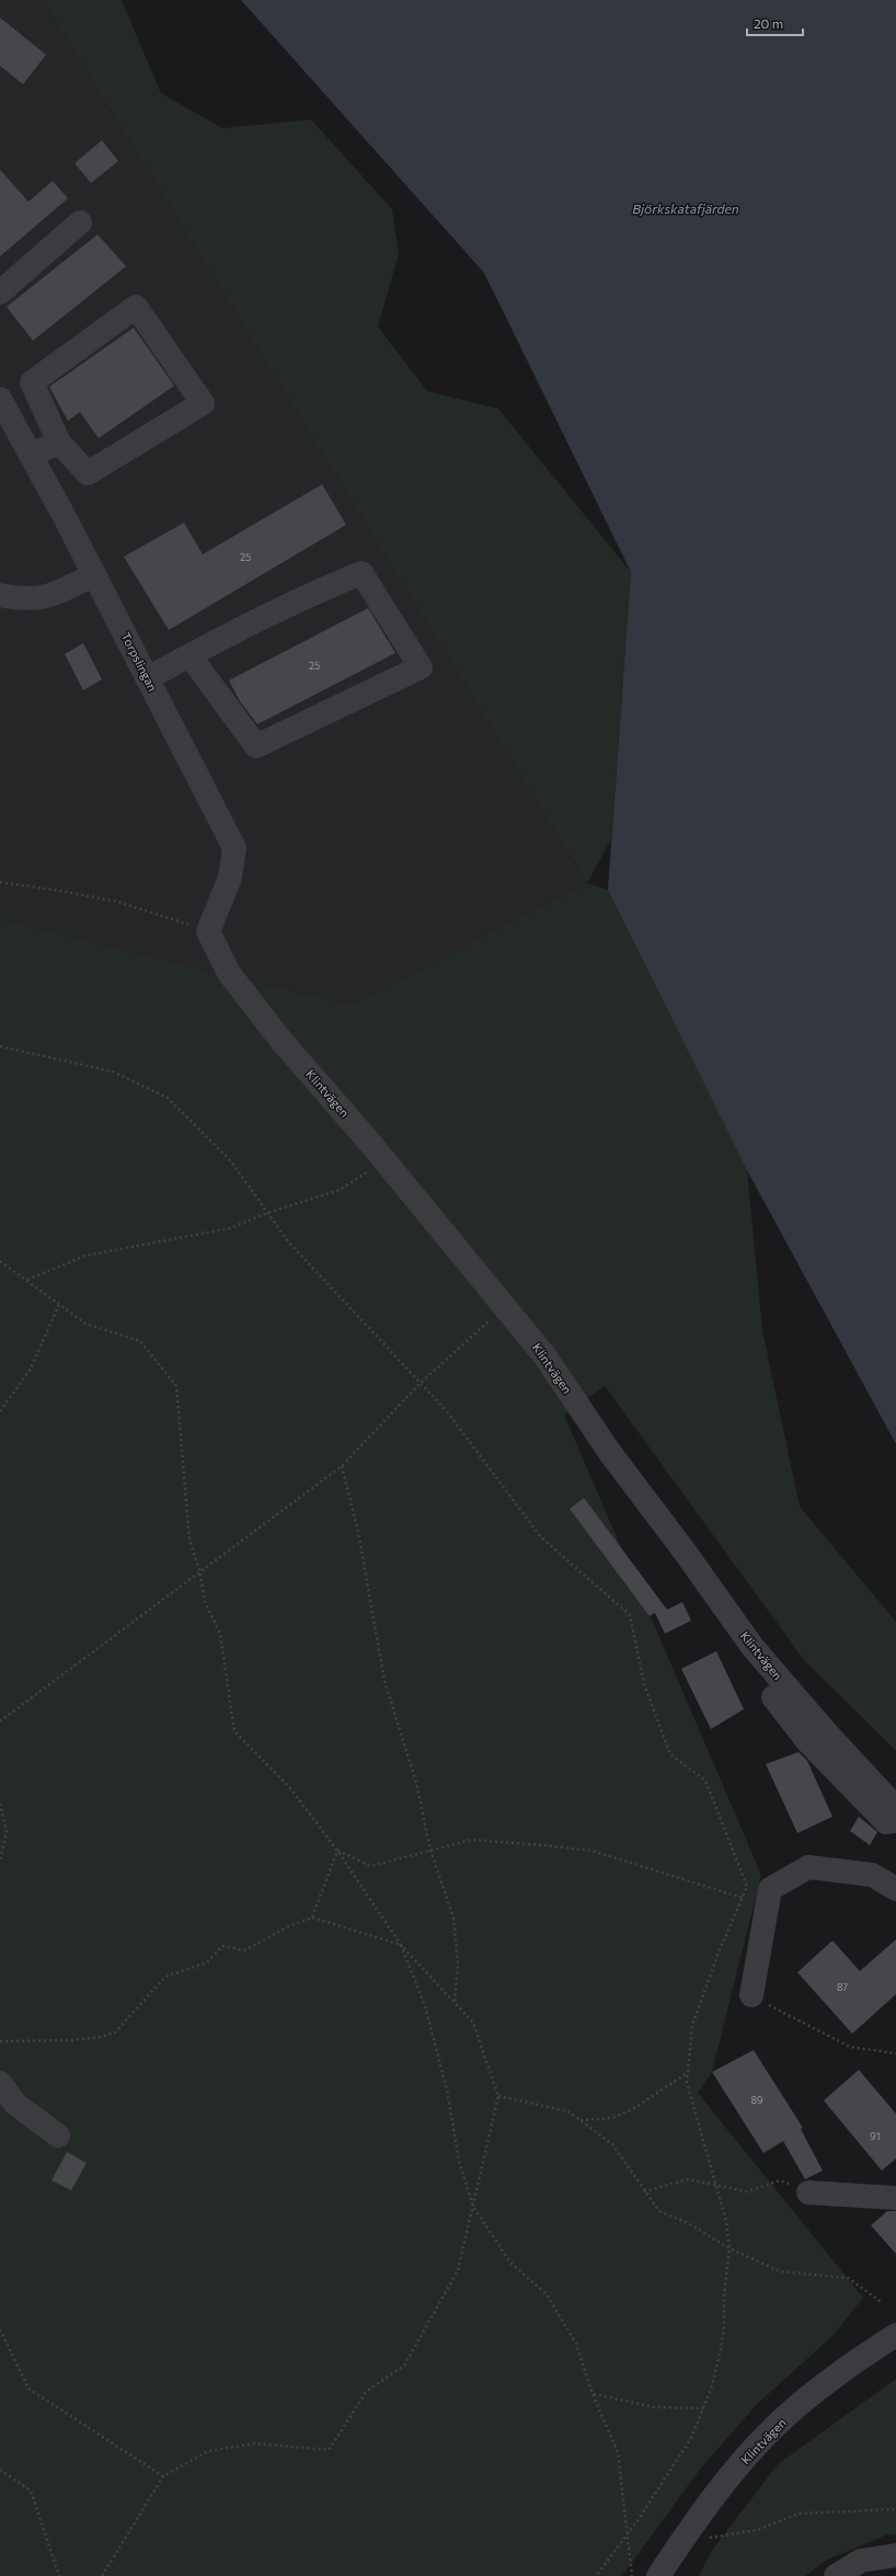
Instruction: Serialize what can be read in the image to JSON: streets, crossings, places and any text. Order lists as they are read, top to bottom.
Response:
{
  "streets": {
    "street": ["Torpslingan", "Klintvägen"]
  },
  "crossings": [
    ["Torpslingan", "Klintvägen"]
  ],
  "water": ["Björkskatafjärden"],
  "house_numbers": [
    "25",
    "25",
    "87",
    "89",
    "91"
  ],
  "scale_bar": "20 m"
}
